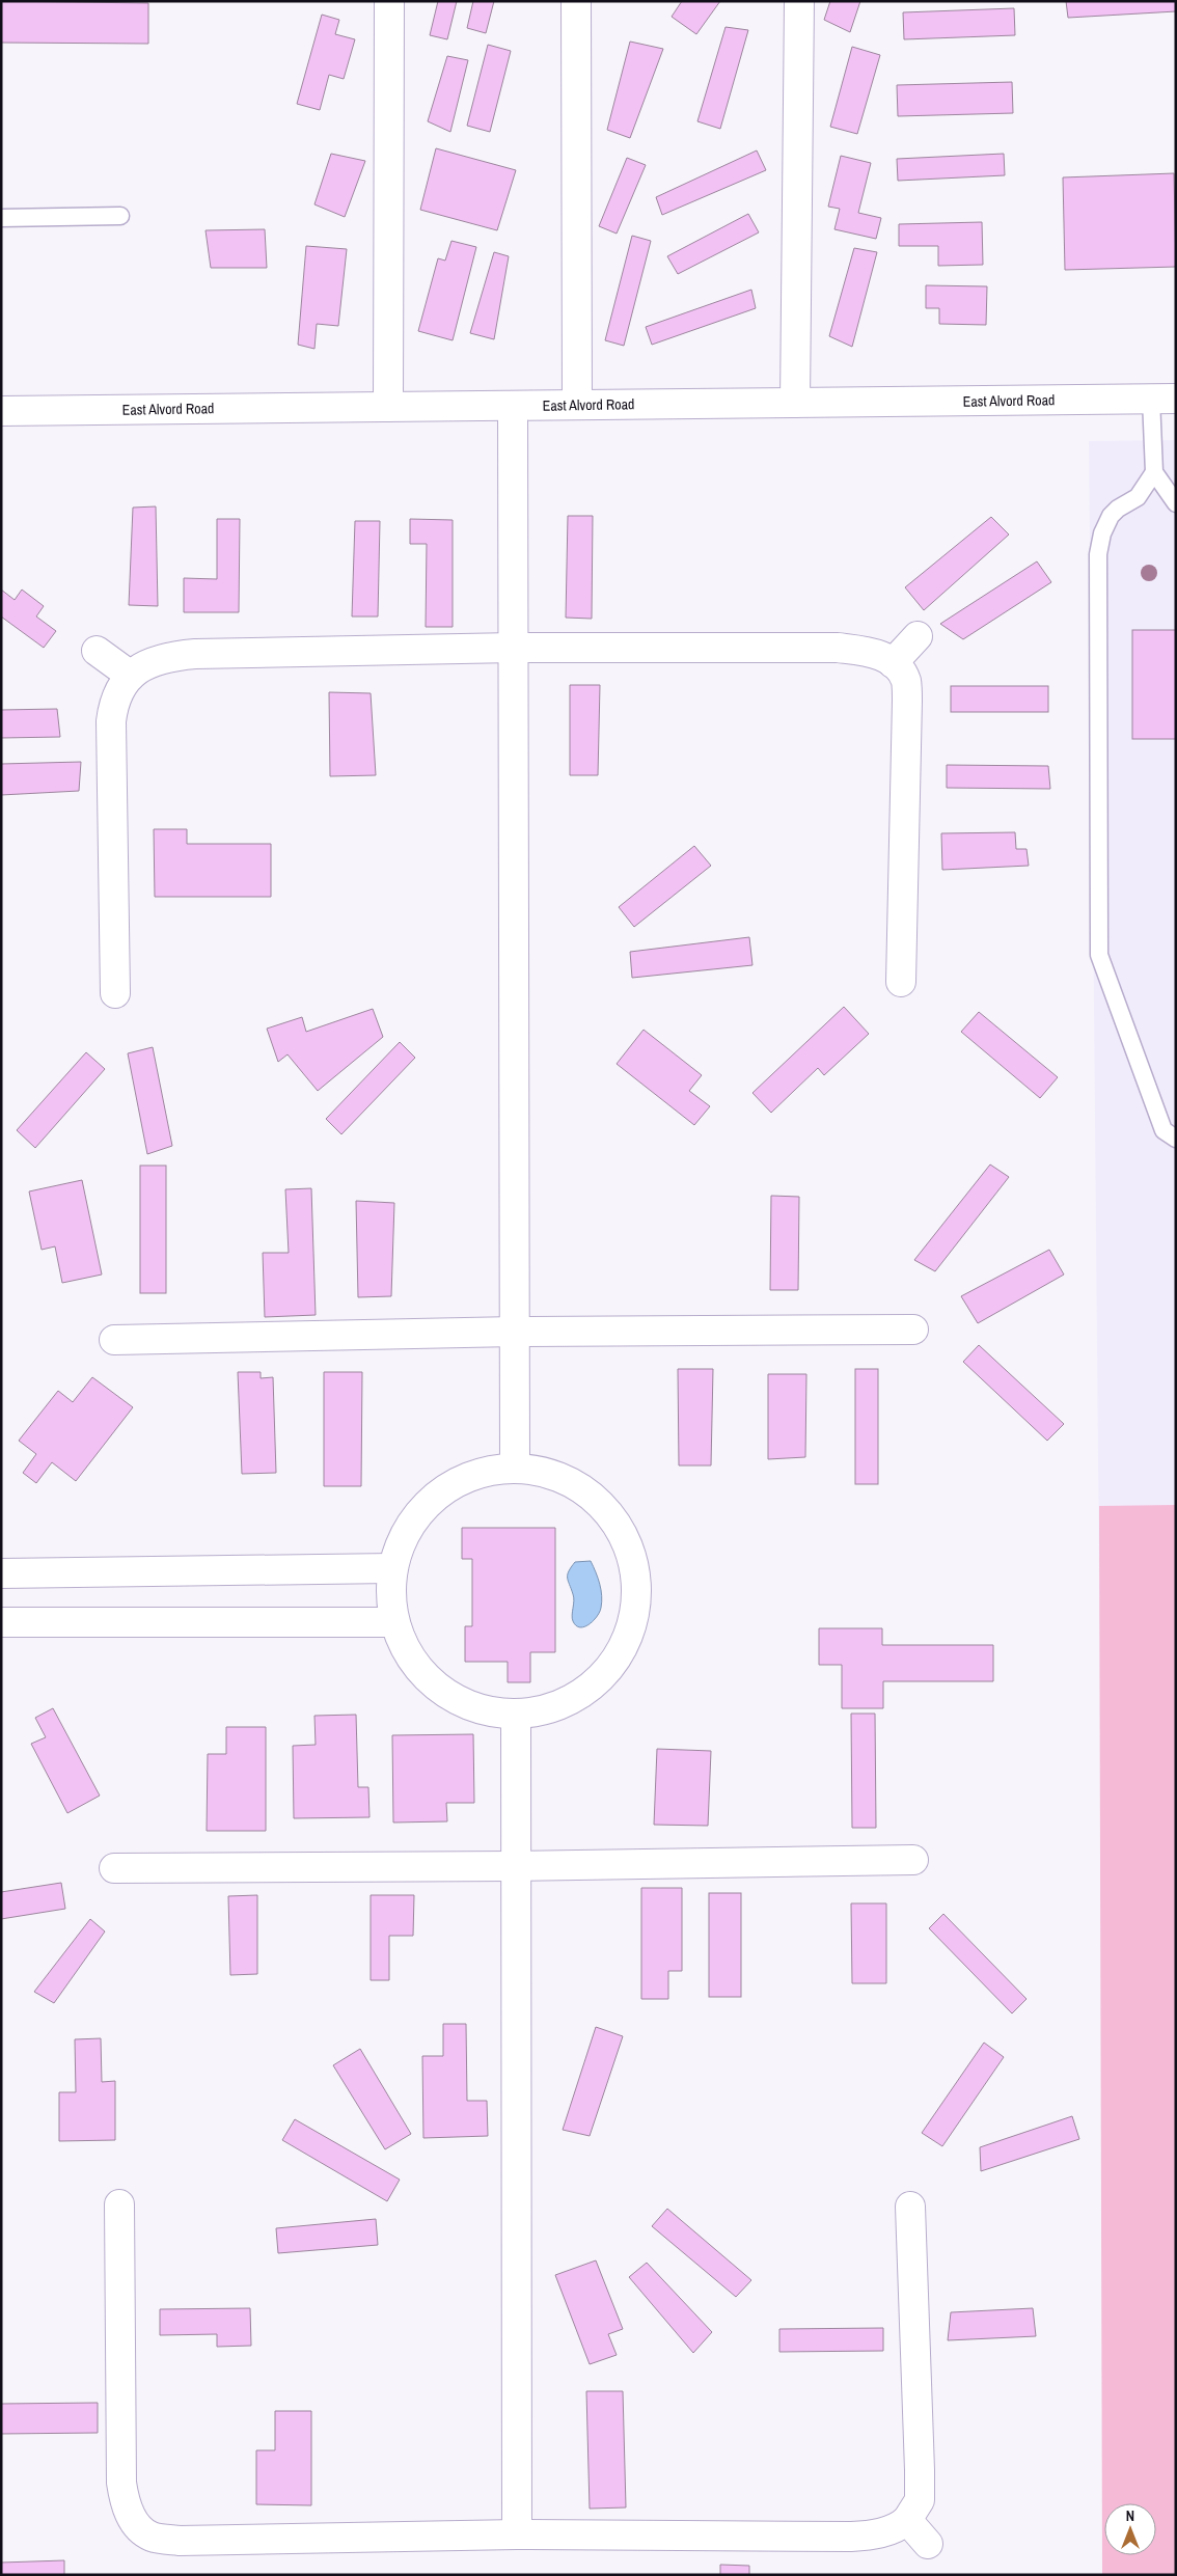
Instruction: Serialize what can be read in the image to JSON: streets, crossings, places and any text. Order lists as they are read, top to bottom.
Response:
{
  "streets": {
    "street": ["East Alvord Road"]
  },
  "north": "top"
}
